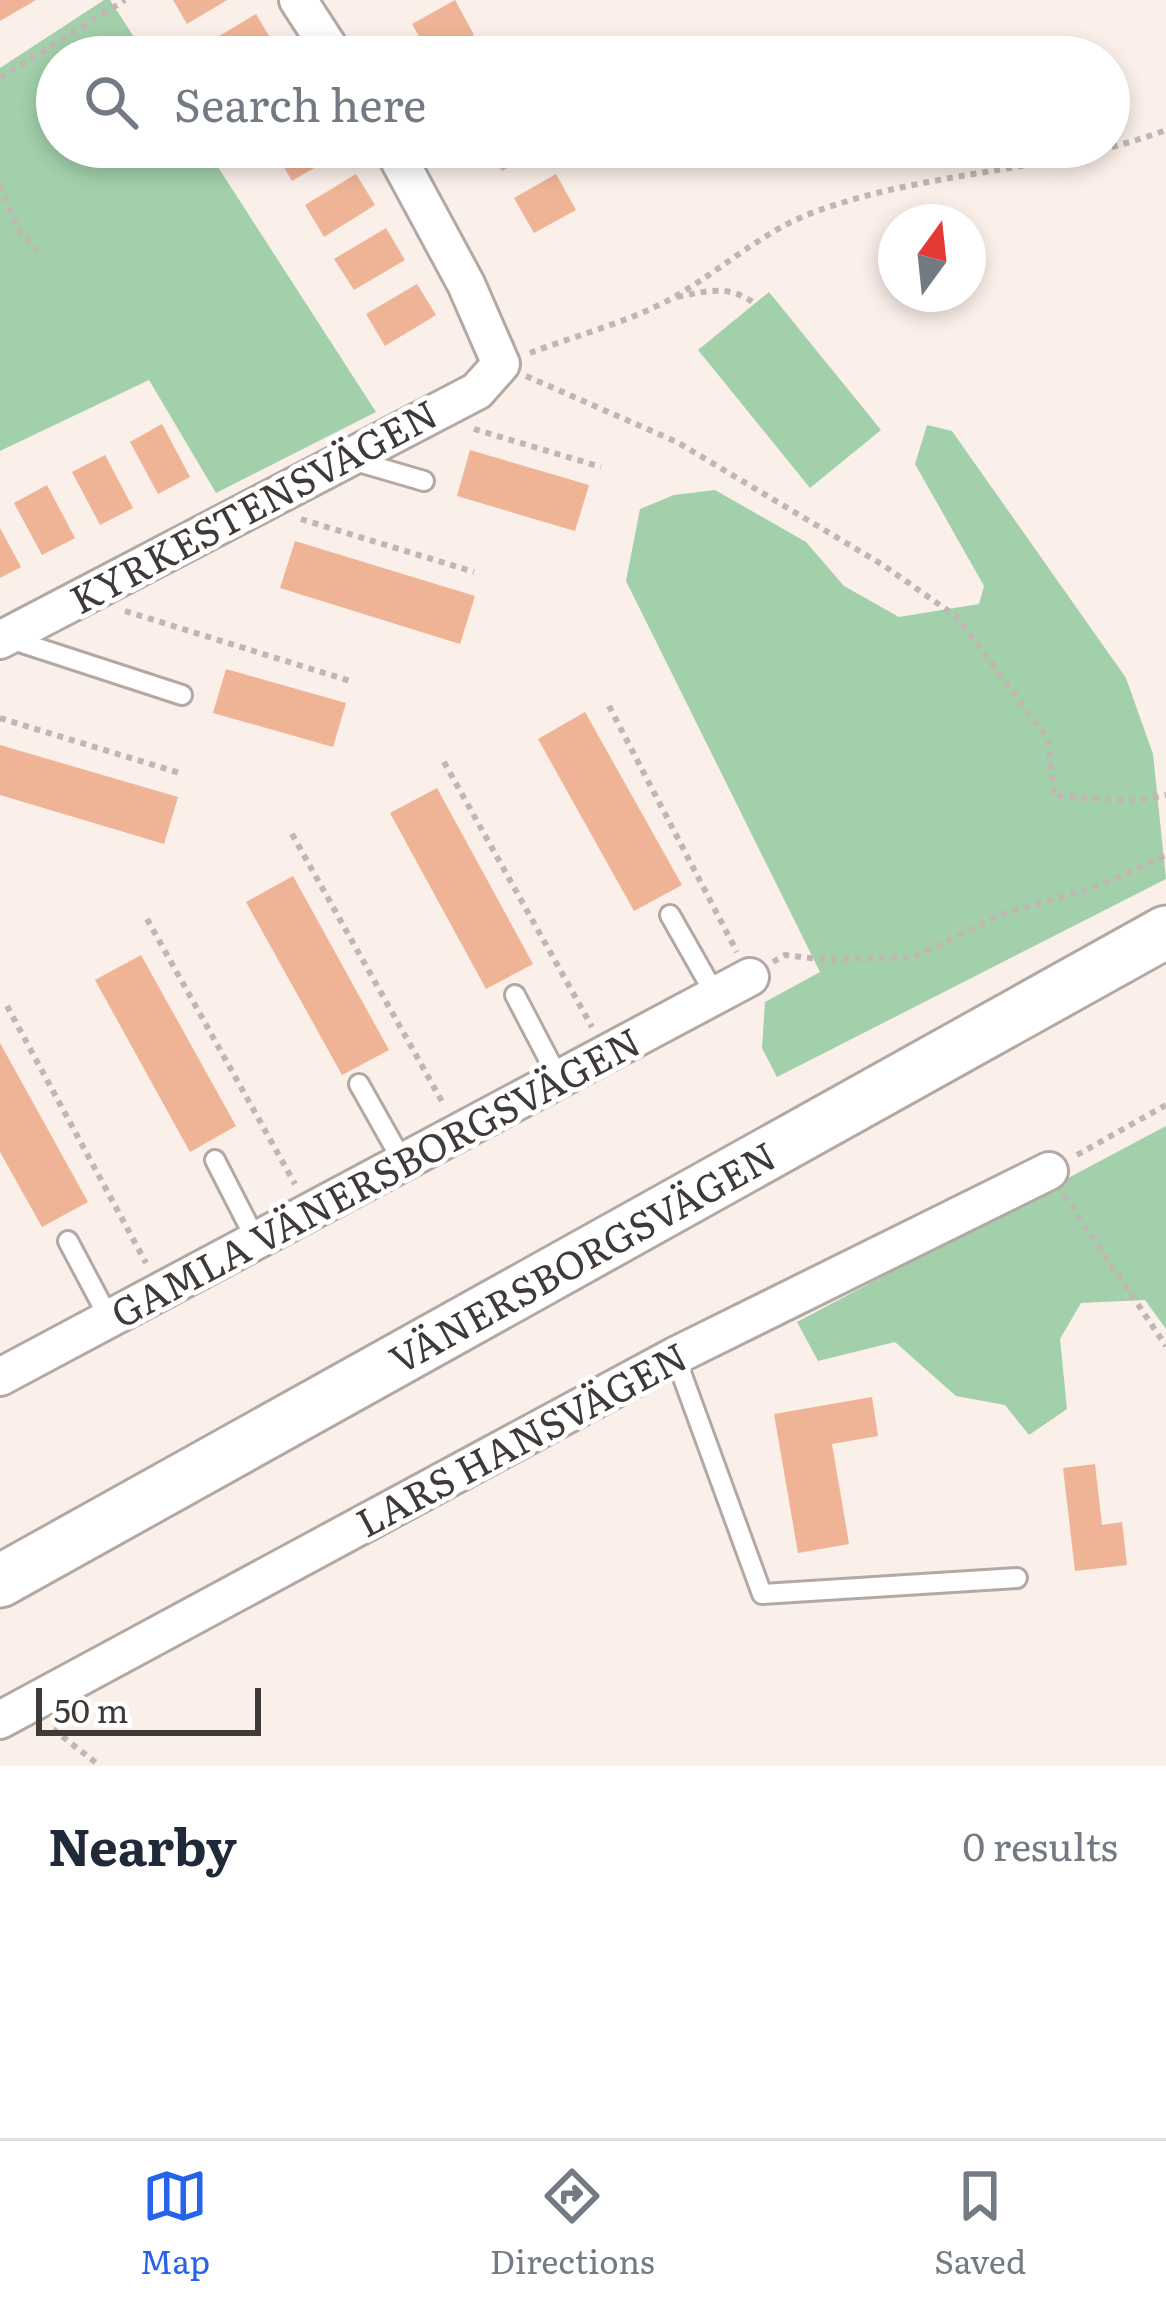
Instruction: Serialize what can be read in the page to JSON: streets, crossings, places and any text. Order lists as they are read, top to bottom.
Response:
{
  "streets": {
    "main road": ["VÄNERSBORGSVÄGEN"],
    "street": ["KYRKESTENSVÄGEN", "GAMLA VÄNERSBORGSVÄGEN", "LARS HANSVÄGEN"]
  },
  "scale_bar": "50 m",
  "north": "top",
  "page": {
    "search": "Search here",
    "scale": "50 m",
    "heading": ["Nearby", "0 results"],
    "nav": ["Map", "Directions", "Saved"]
  }
}
